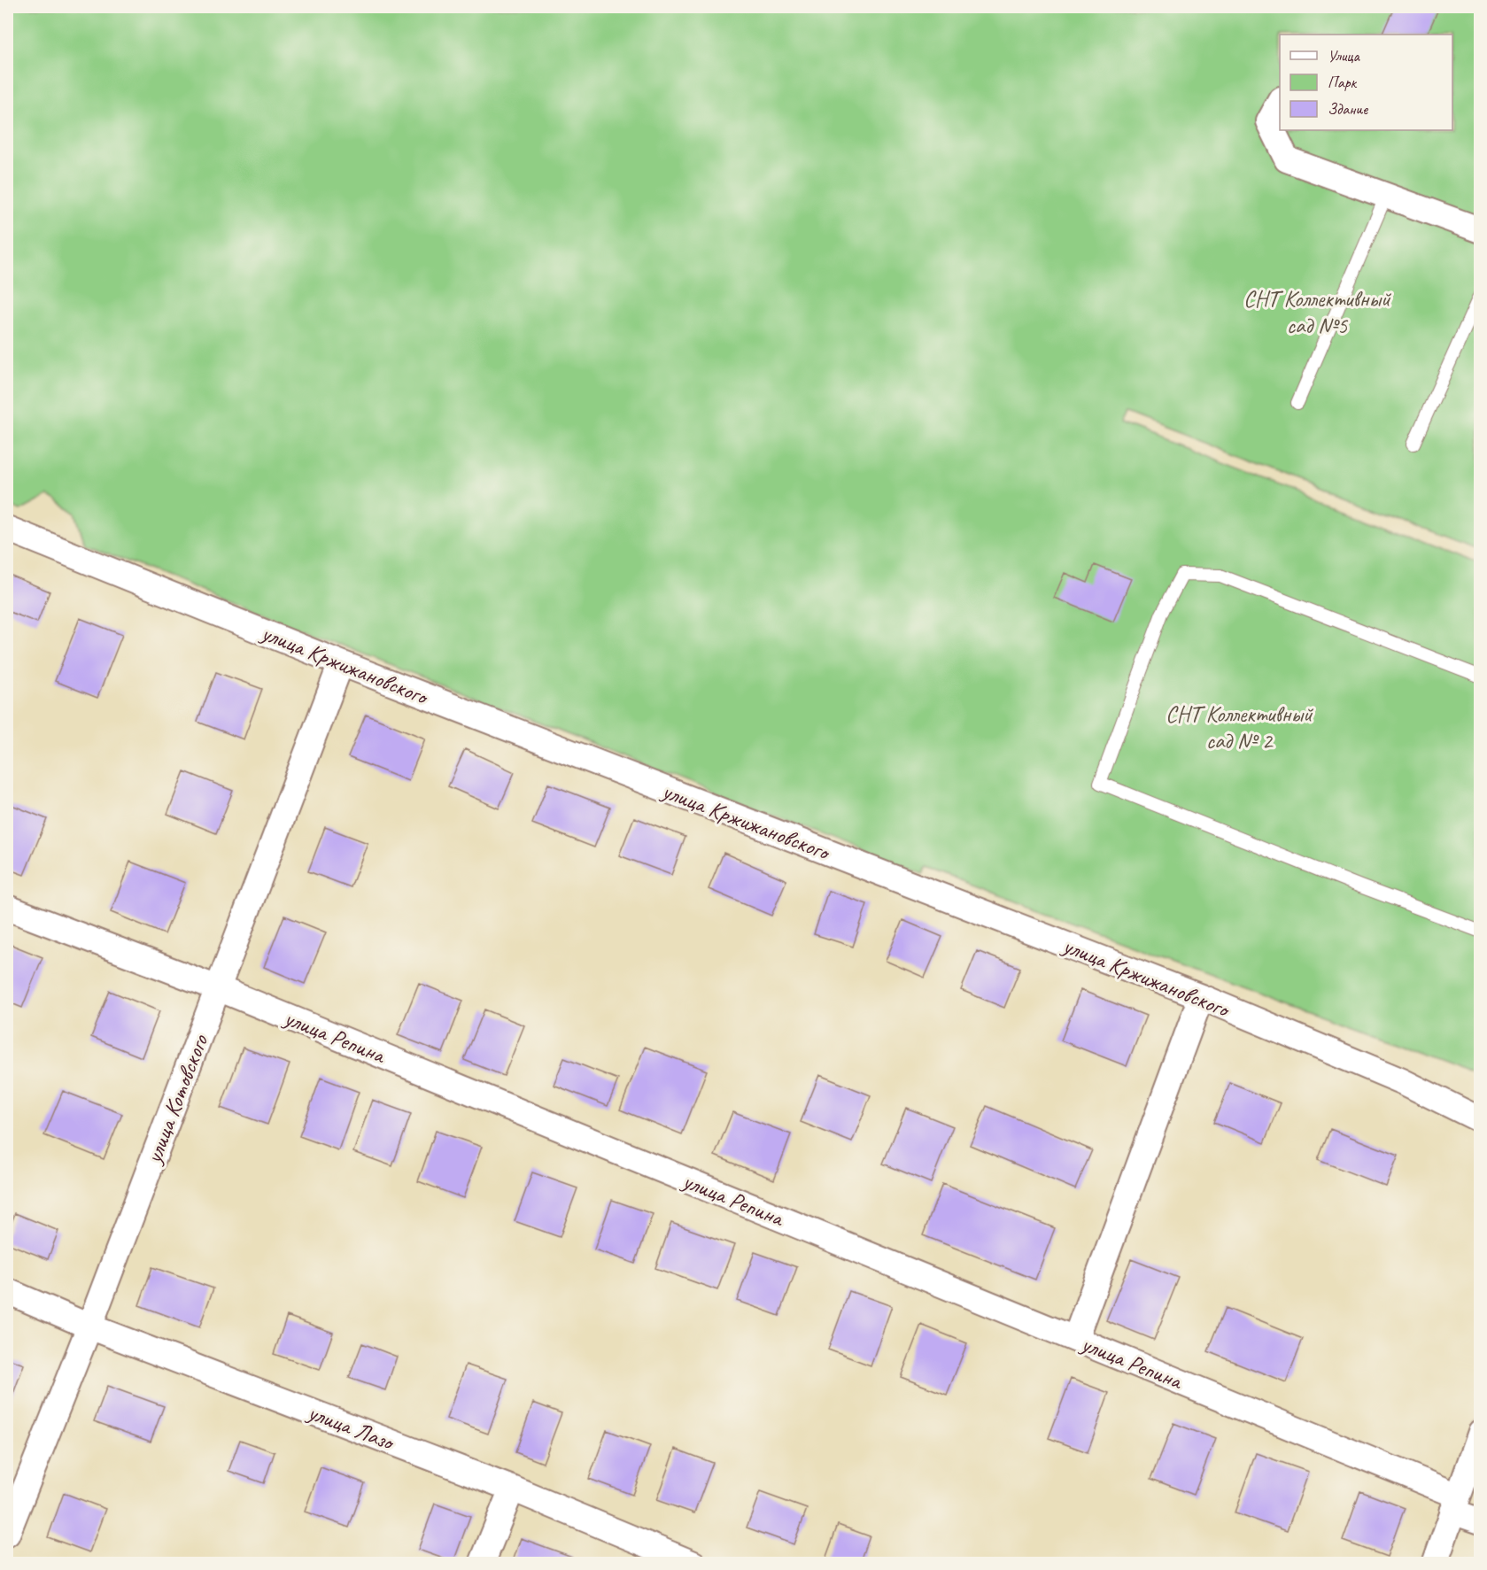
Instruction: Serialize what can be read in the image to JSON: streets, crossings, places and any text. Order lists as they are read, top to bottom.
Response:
{
  "streets": {
    "street": [
      "улица Кржижановского",
      "улица Репина",
      "улица Котовского",
      "улица Лазо"
    ]
  },
  "crossings": [
    ["улица Кржижановского", "улица Котовского"],
    ["улица Репина", "улица Котовского"],
    ["улица Котовского", "улица Лазо"]
  ],
  "parks": ["СНТ Коллективный сад №5", "СНТ Коллективный сад № 2"],
  "legend": ["Улица", "Парк", "Здание"]
}
